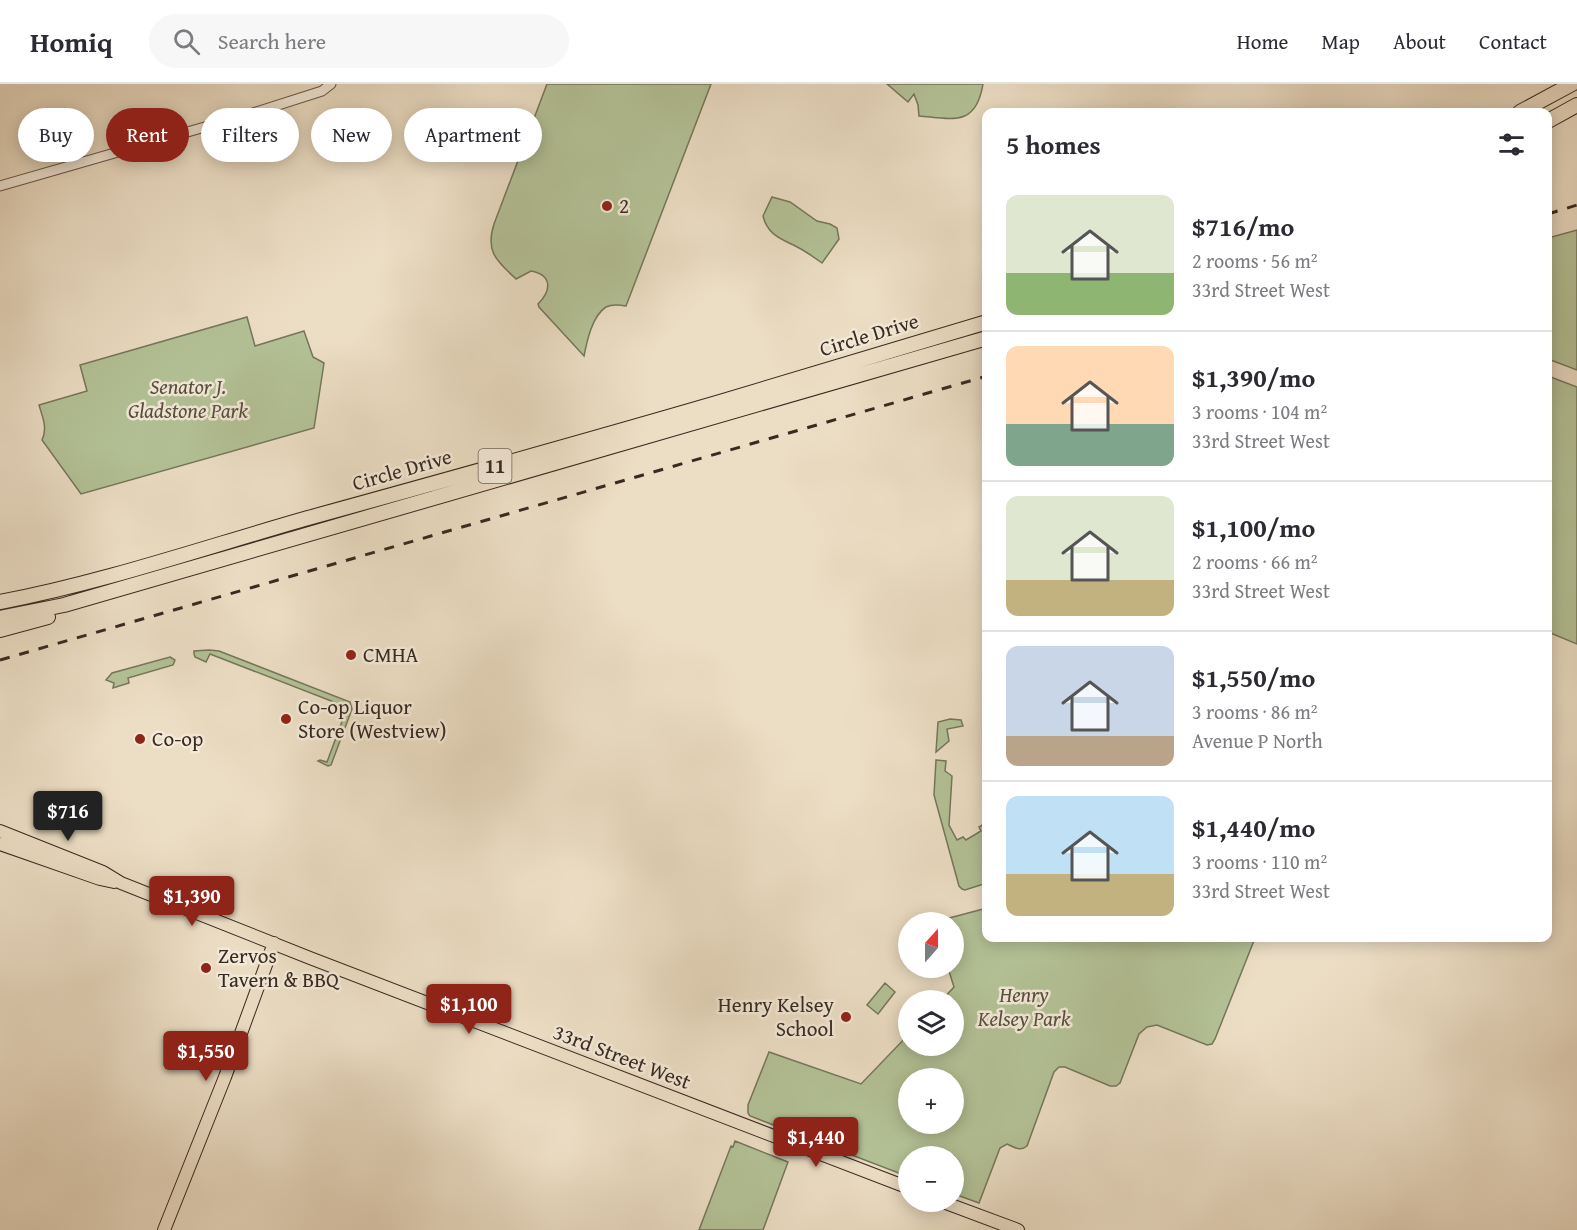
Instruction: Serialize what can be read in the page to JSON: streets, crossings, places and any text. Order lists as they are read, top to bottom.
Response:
{
  "streets": {
    "highway": ["Circle Drive", "11"],
    "main road": ["33rd Street West"]
  },
  "parks": ["Senator J. Gladstone Park", "Henry Kelsey Park"],
  "places": [
    "2",
    "CMHA",
    "Co-op Liquor Store (Westview)",
    "Co-op",
    "Zervos Tavern & BBQ",
    "Henry Kelsey School"
  ],
  "north": "top",
  "page": {
    "header": "Homiq",
    "search": "Search here",
    "nav": [
      "Home",
      "Map",
      "About",
      "Contact"
    ],
    "chip": [
      "Buy",
      "Rent",
      "Filters",
      "New",
      "Apartment"
    ],
    "heading": "5 homes",
    "list": [
      {
        "name": "$716/mo",
        "note": "2 rooms · 56 m² · 33rd Street West"
      },
      {
        "name": "$1,390/mo",
        "note": "3 rooms · 104 m² · 33rd Street West"
      },
      {
        "name": "$1,100/mo",
        "note": "2 rooms · 66 m² · 33rd Street West"
      },
      {
        "name": "$1,550/mo",
        "note": "3 rooms · 86 m² · Avenue P North"
      },
      {
        "name": "$1,440/mo",
        "note": "3 rooms · 110 m² · 33rd Street West"
      }
    ],
    "price": [
      "$716",
      "$1,390",
      "$1,100",
      "$1,550",
      "$1,440"
    ],
    "map_buttons": ["+", "−"]
  }
}
